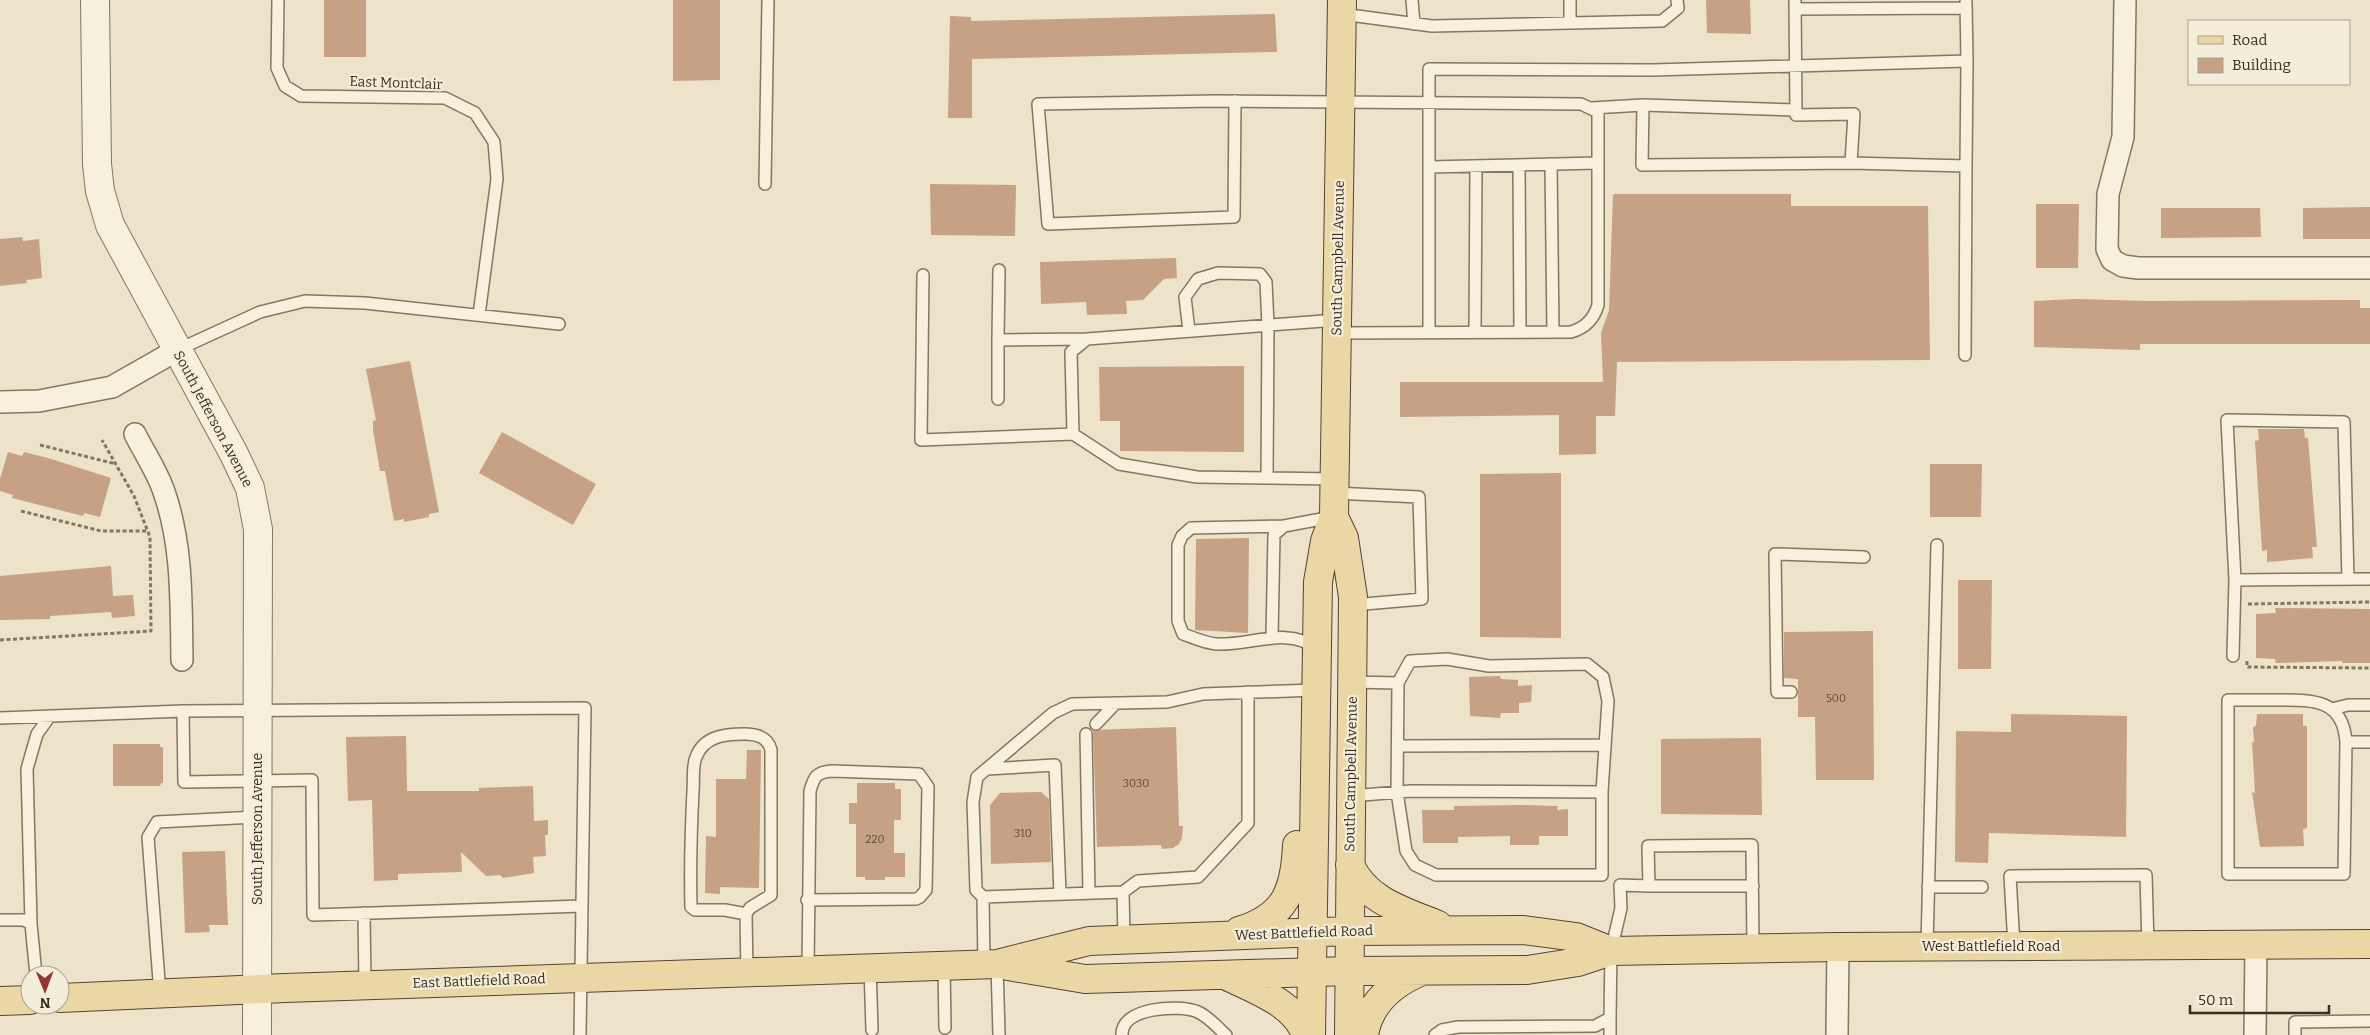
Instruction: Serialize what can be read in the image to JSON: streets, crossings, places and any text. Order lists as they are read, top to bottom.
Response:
{
  "streets": {
    "main road": ["South Campbell Avenue", "West Battlefield Road", "East Battlefield Road"],
    "street": ["South Jefferson Avenue"],
    "lane": ["East Montclair"]
  },
  "crossings": [
    ["South Campbell Avenue", "West Battlefield Road"],
    ["South Jefferson Avenue", "East Battlefield Road"],
    ["West Battlefield Road", "East Battlefield Road"]
  ],
  "house_numbers": [
    "500",
    "3030",
    "310",
    "220"
  ],
  "legend": ["Road", "Building"],
  "scale_bar": "50 m",
  "north": "bottom"
}
